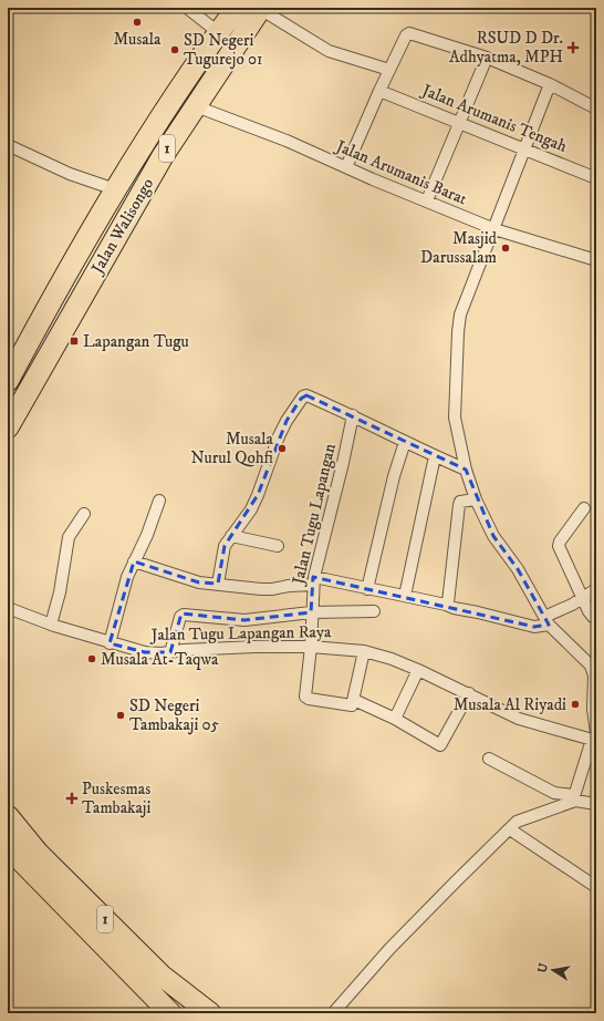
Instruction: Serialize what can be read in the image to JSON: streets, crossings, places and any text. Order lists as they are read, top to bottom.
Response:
{
  "streets": {
    "highway": ["1", "Jalan Walisongo"],
    "street": [
      "Jalan Arumanis Tengah",
      "Jalan Arumanis Barat",
      "Jalan Tugu Lapangan",
      "Jalan Tugu Lapangan Raya"
    ]
  },
  "crossings": [
    ["Jalan Arumanis Barat", "Jalan Walisongo"],
    ["Jalan Tugu Lapangan", "Jalan Tugu Lapangan Raya"]
  ],
  "places": {
    "other": [
      "Musala",
      "SD Negeri Tugurejo 01",
      "Masjid Darussalam",
      "Musala Nurul Qohfi",
      "Musala At-Taqwa",
      "Musala Al Riyadi",
      "SD Negeri Tambakaji 05"
    ],
    "health": ["RSUD D Dr. Adhyatma, MPH", "Puskesmas Tambakaji"],
    "transit": ["Lapangan Tugu"]
  },
  "north": "left"
}
